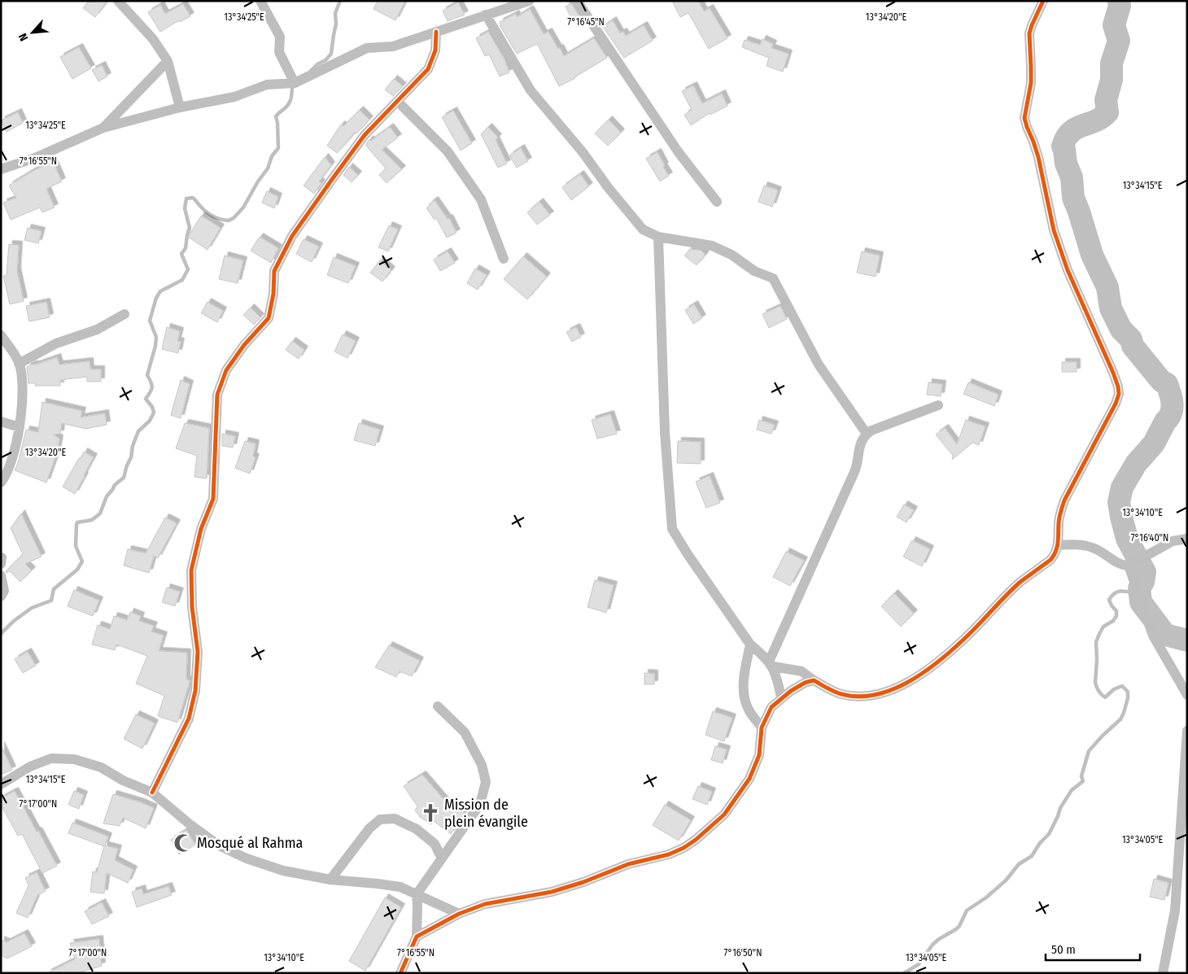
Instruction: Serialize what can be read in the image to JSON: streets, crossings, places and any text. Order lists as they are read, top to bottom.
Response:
{
  "places": {
    "church": ["Mission de plein évangile"],
    "mosque": ["Mosqué al Rahma"]
  },
  "scale_bar": "50 m",
  "north": "bottom left",
  "coordinates": [
    "13°34'25\"E",
    "13°34'20\"E",
    "7°16'45\"N",
    "7°16'55\"N",
    "13°34'15\"E",
    "13°34'10\"E",
    "7°16'40\"N",
    "7°17'00\"N",
    "13°34'05\"E",
    "7°16'50\"N"
  ]
}
